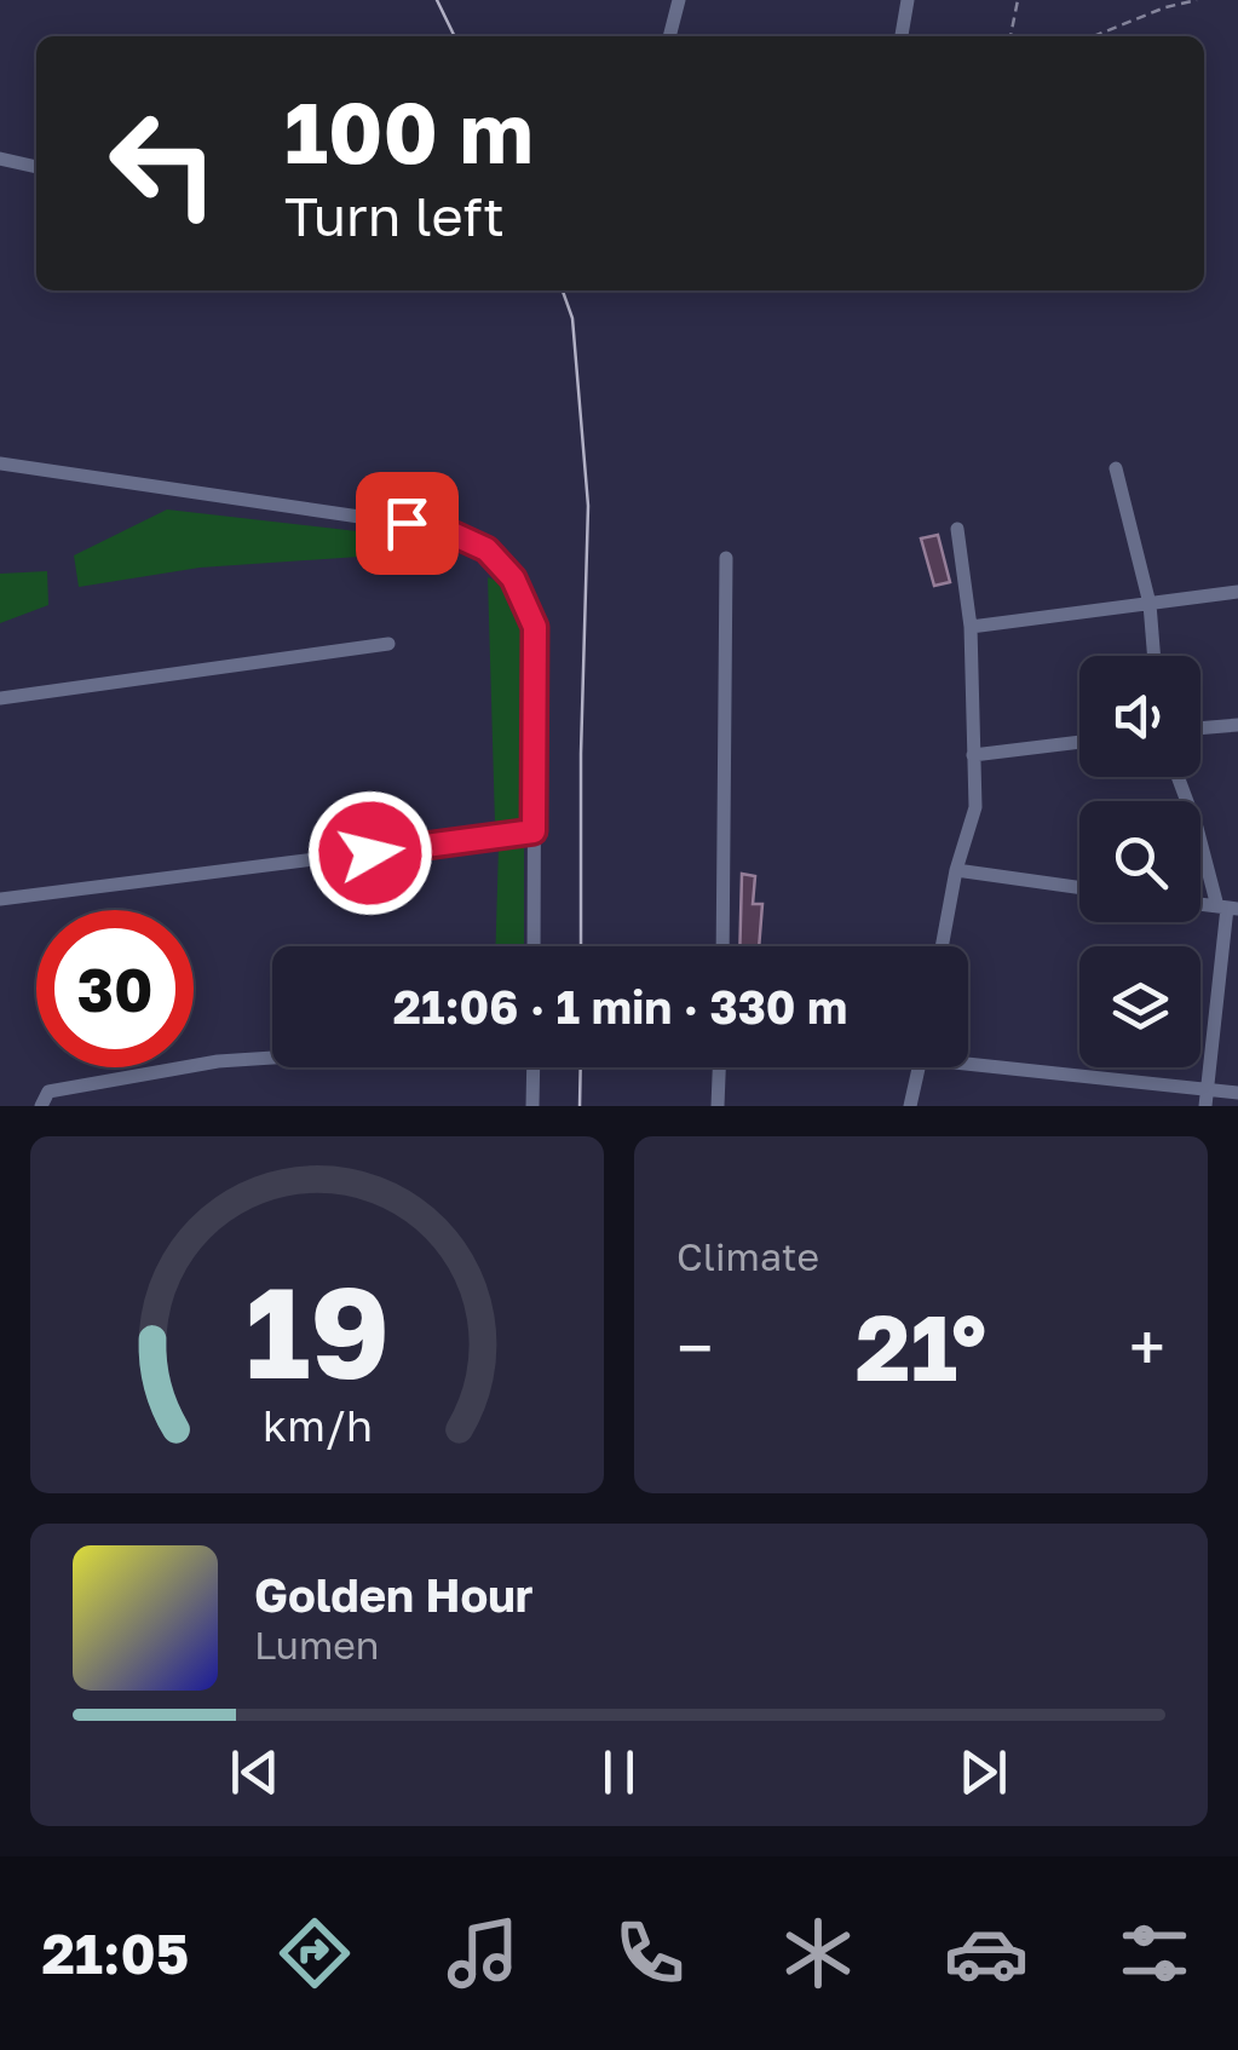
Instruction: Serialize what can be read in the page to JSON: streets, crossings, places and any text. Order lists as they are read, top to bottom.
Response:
{
  "page": {
    "turn": ["100 m", "Turn left"],
    "limit": "30",
    "trip": "21:06 · 1 min · 330 m",
    "tile": "Climate",
    "heat": ["−", "21°", "+"],
    "song": ["Golden Hour", "Lumen"],
    "tabs": "21:05",
    "gauge": ["19", "km/h"]
  }
}
